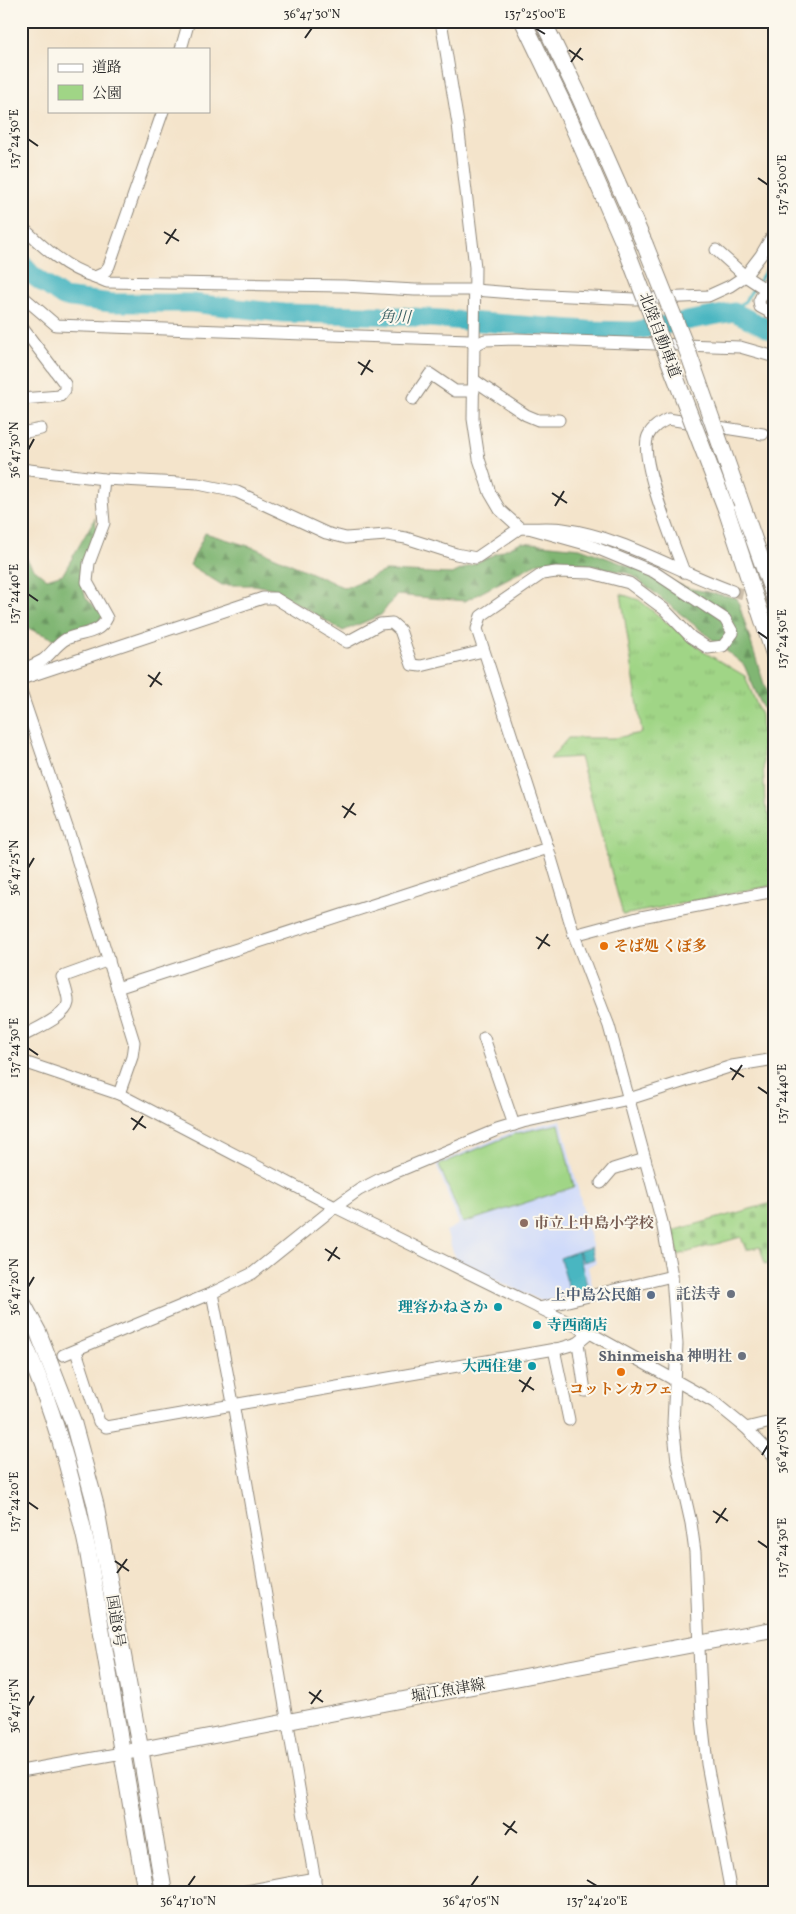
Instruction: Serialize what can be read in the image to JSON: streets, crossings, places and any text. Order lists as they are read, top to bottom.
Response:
{
  "streets": {
    "highway": ["北陸自動車道", "国道8号"],
    "main road": ["堀江魚津線"]
  },
  "crossings": [
    ["国道8号", "堀江魚津線"]
  ],
  "water": ["角川"],
  "places": [
    "そば処 くぼ多",
    "市立上中島小学校",
    "託法寺",
    "上中島公民館",
    "理容かねさか",
    "寺西商店",
    "Shinmeisha 神明社",
    "大西住建",
    "コットンカフェ"
  ],
  "legend": ["道路", "公園"],
  "coordinates": [
    "36°47'30\"N",
    "137°25'00\"E",
    "137°24'50\"E",
    "137°24'40\"E",
    "36°47'25\"N",
    "137°24'30\"E",
    "36°47'20\"N",
    "36°47'05\"N",
    "137°24'20\"E",
    "36°47'15\"N",
    "36°47'10\"N"
  ]
}
